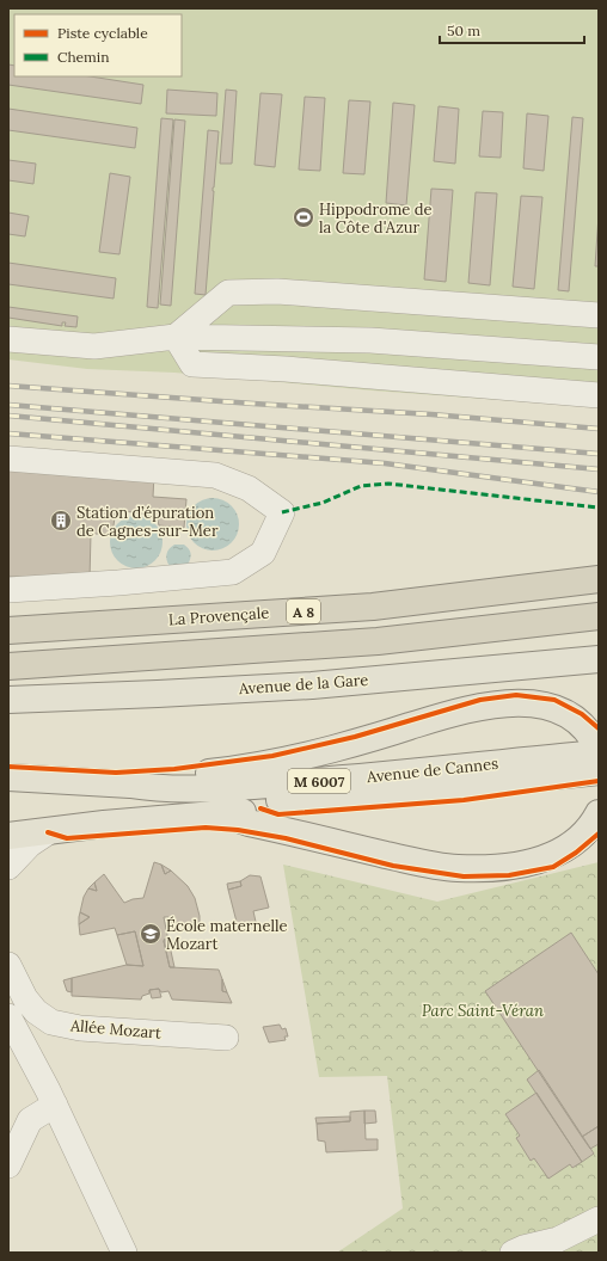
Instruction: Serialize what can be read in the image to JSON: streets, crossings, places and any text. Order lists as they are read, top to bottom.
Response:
{
  "streets": {
    "highway": ["A 8", "La Provençale"],
    "main road": ["Avenue de la Gare", "Avenue de Cannes", "M 6007"],
    "street": ["Allée Mozart"]
  },
  "parks": ["Parc Saint-Véran"],
  "places": {
    "sports": ["Hippodrome de la Côte d'Azur"],
    "building": ["Station d’épuration de Cagnes-sur-Mer"],
    "school or university": ["École maternelle Mozart"]
  },
  "legend": ["Piste cyclable", "Chemin"],
  "scale_bar": "50 m"
}
